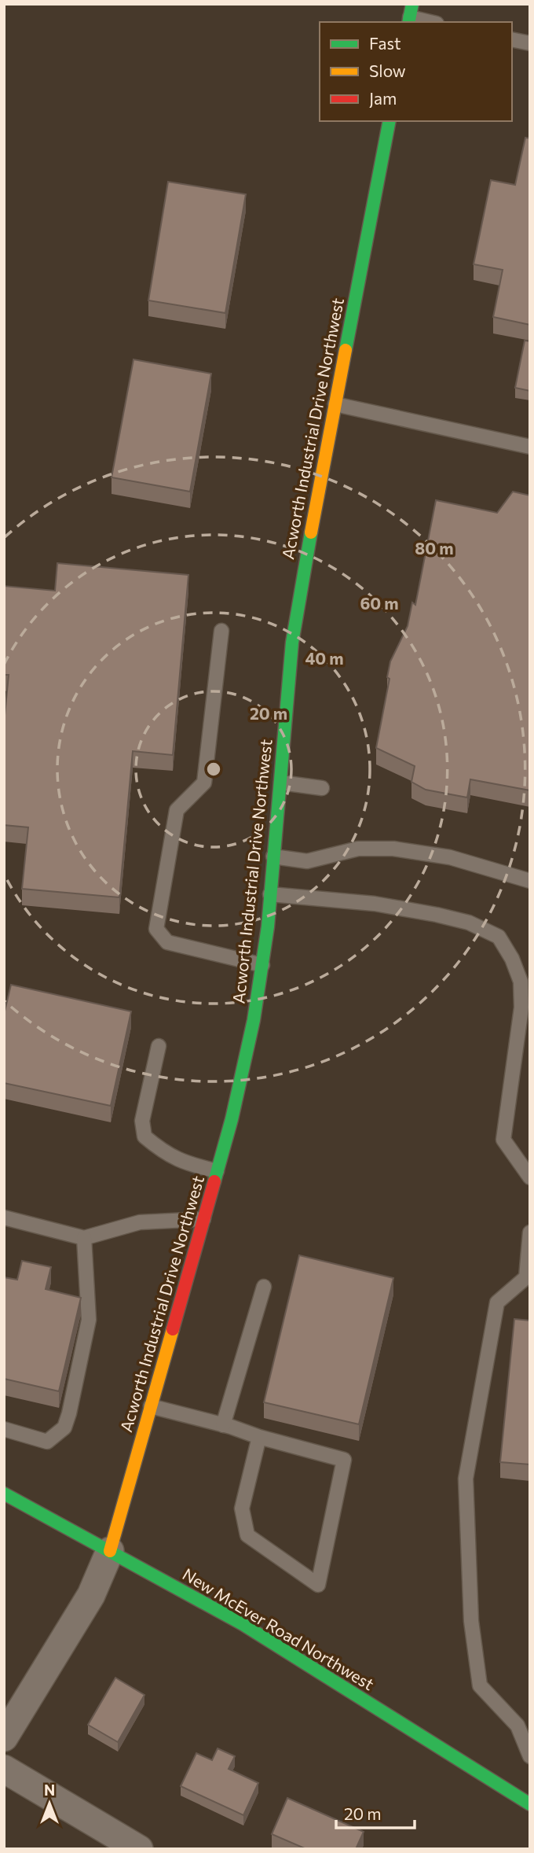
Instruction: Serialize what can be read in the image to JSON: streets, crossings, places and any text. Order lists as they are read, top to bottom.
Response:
{
  "streets": {
    "street": ["Acworth Industrial Drive Northwest", "New McEver Road Northwest"]
  },
  "crossings": [
    ["Acworth Industrial Drive Northwest", "New McEver Road Northwest"]
  ],
  "legend": ["Fast", "Slow", "Jam"],
  "scale_bar": "20 m",
  "north": "top",
  "rings": [
    "80 m",
    "60 m",
    "40 m",
    "20 m"
  ]
}
